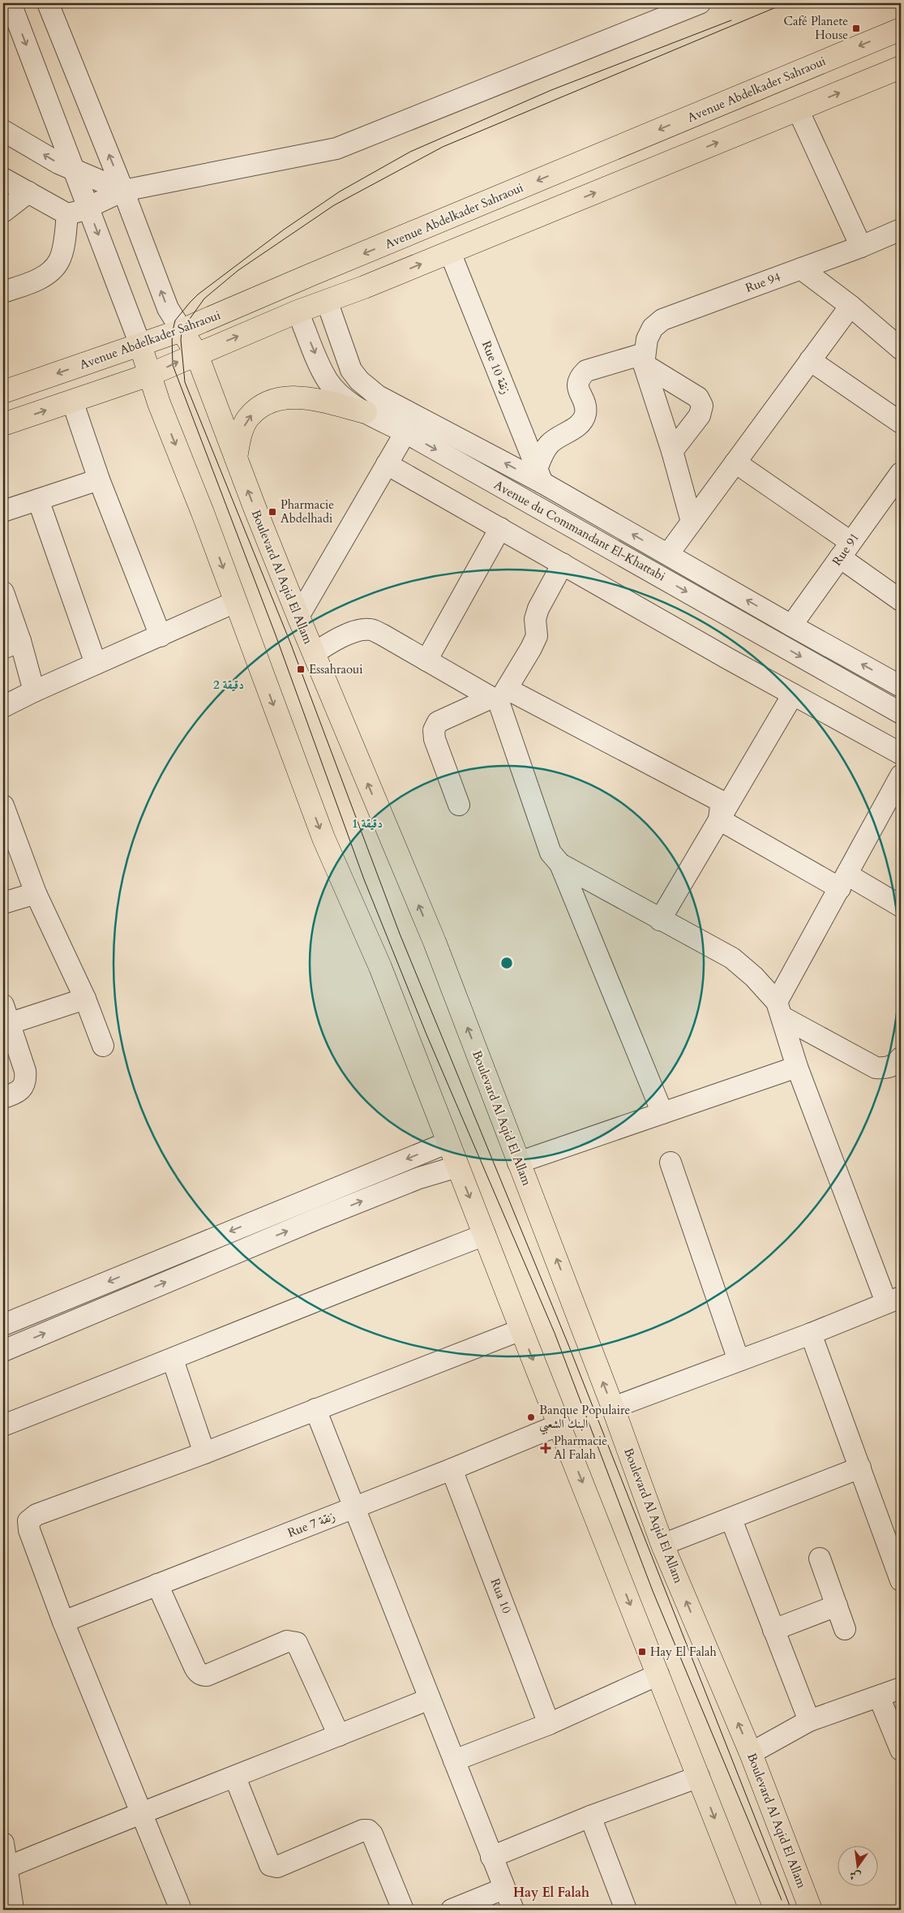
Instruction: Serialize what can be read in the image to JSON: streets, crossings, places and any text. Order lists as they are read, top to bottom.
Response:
{
  "streets": {
    "main road": ["Avenue Abdelkader Sahraoui", "Boulevard Al Aqid El Allam"],
    "street": [
      "Rue 94",
      "Rue 10 زنقة",
      "Avenue du Commandant El-Khattabi",
      "Rue 91",
      "Rue 7 زنقة",
      "Rua 10"
    ]
  },
  "crossings": [
    ["Avenue Abdelkader Sahraoui", "Boulevard Al Aqid El Allam"],
    ["Rue 10 زنقة", "Avenue du Commandant El-Khattabi"],
    ["Avenue du Commandant El-Khattabi", "Rue 91"],
    ["Rue 7 زنقة", "Rua 10"]
  ],
  "districts": ["Hay El Falah"],
  "places": {
    "transit": [
      "Café Planete House",
      "Pharmacie Abdelhadi",
      "Essahraoui",
      "Hay El Falah"
    ],
    "other": ["Banque Populaire البنك الشعبي"],
    "health": ["Pharmacie Al Falah"]
  },
  "north": "bottom",
  "rings": ["2 دقيقة", "1 دقيقة"]
}
